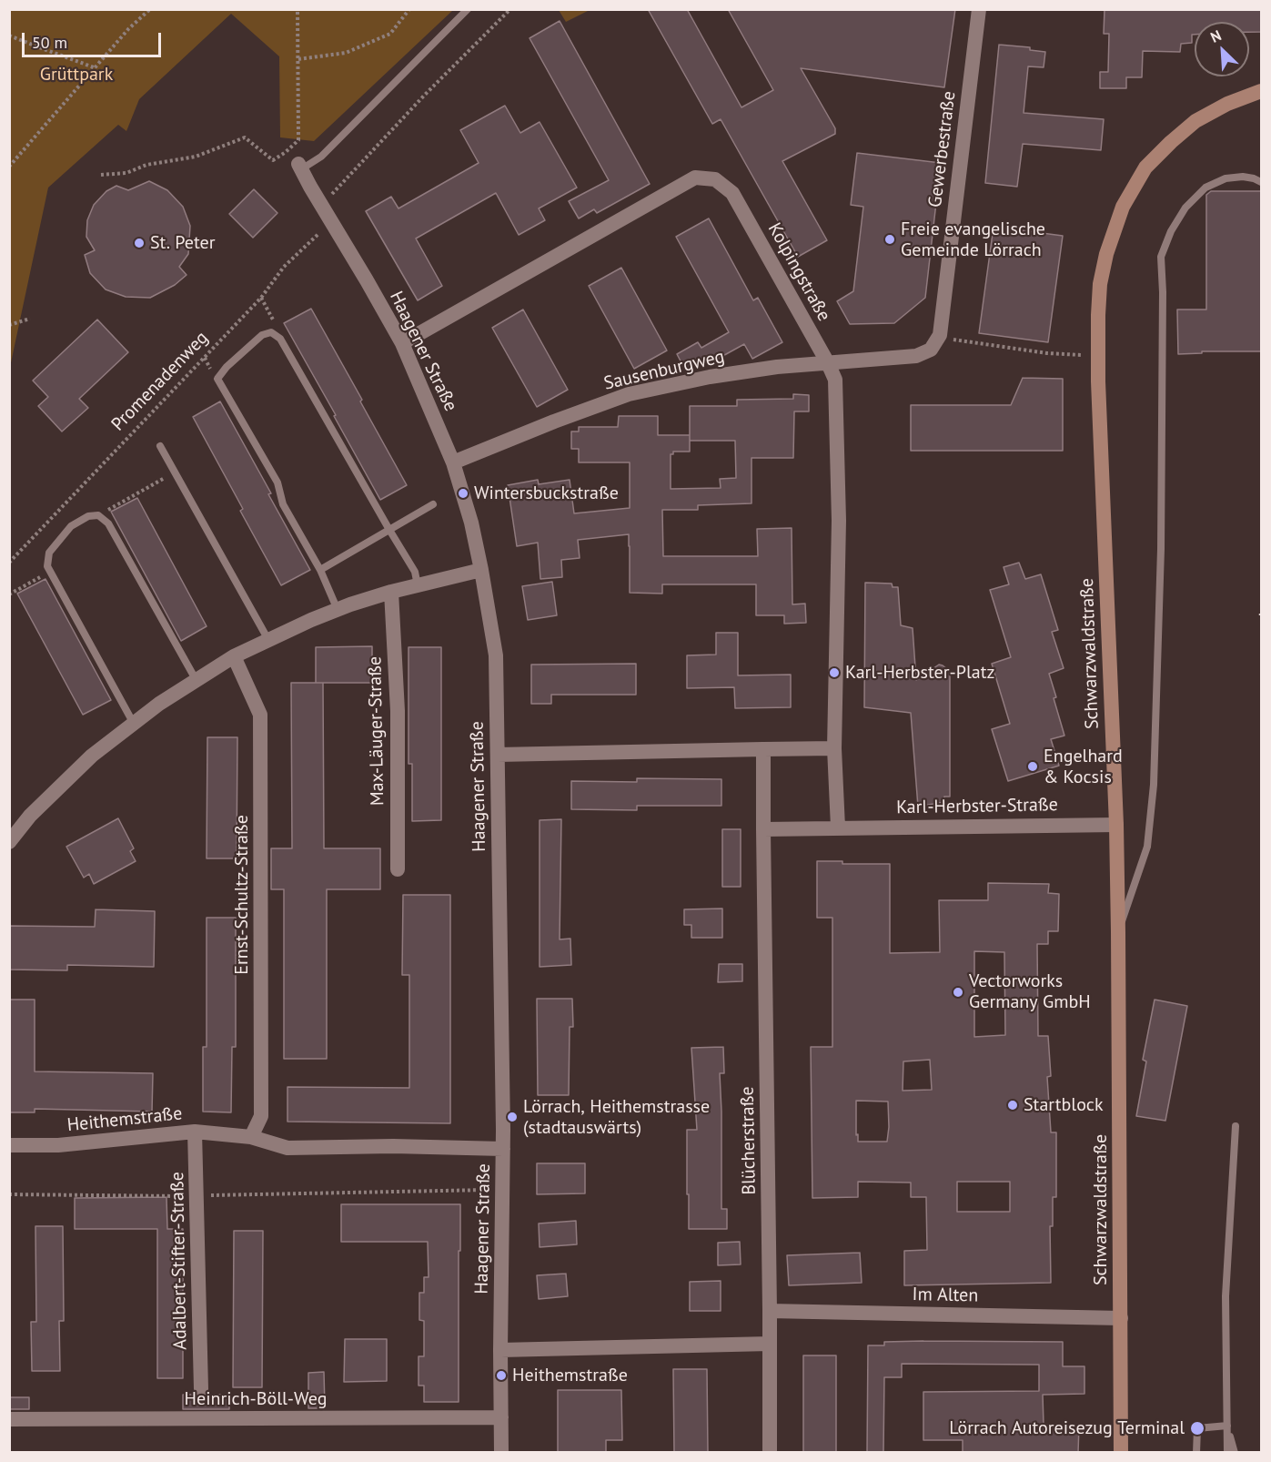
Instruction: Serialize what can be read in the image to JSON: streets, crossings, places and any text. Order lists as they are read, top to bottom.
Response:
{
  "streets": {
    "main road": ["Schwarzwaldstraße"],
    "street": [
      "Gewerbestraße",
      "Kolpingstraße",
      "Haagener Straße",
      "Sausenburgweg",
      "Max-Läuger-Straße",
      "Karl-Herbster-Straße",
      "Ernst-Schultz-Straße",
      "Heithemstraße",
      "Blücherstraße",
      "Adalbert-Stifter-Straße",
      "Im Alten",
      "Heinrich-Böll-Weg"
    ],
    "path": ["Promenadenweg"]
  },
  "crossings": [
    ["Kolpingstraße", "Haagener Straße"],
    ["Kolpingstraße", "Sausenburgweg"],
    ["Haagener Straße", "Sausenburgweg"],
    ["Haagener Straße", "Promenadenweg"],
    ["Haagener Straße", "Heithemstraße"],
    ["Haagener Straße", "Heinrich-Böll-Weg"],
    ["Schwarzwaldstraße", "Karl-Herbster-Straße"],
    ["Schwarzwaldstraße", "Im Alten"],
    ["Ernst-Schultz-Straße", "Heithemstraße"],
    ["Heithemstraße", "Adalbert-Stifter-Straße"],
    ["Blücherstraße", "Im Alten"]
  ],
  "parks": ["Grüttpark"],
  "places": [
    "Freie evangelische Gemeinde Lörrach",
    "St. Peter",
    "Wintersbuckstraße",
    "Karl-Herbster-Platz",
    "Engelhard & Kocsis",
    "Vectorworks Germany GmbH",
    "Startblock",
    "Lörrach, Heithemstrasse (stadtauswärts)",
    "Heithemstraße",
    "Lörrach Autoreisezug Terminal"
  ],
  "scale_bar": "50 m",
  "north": "top left"
}
